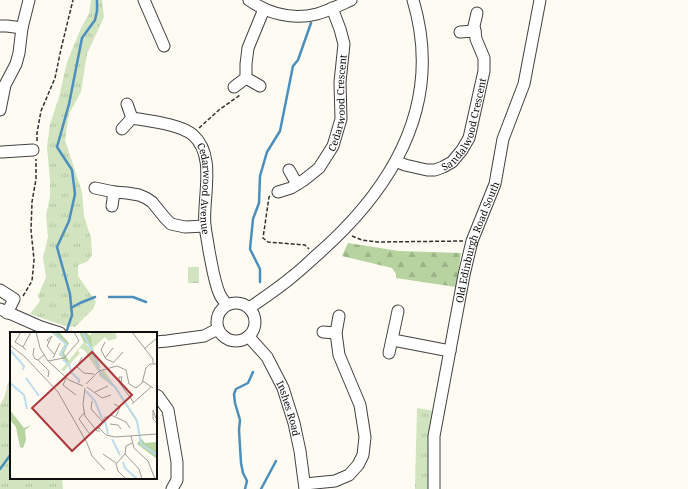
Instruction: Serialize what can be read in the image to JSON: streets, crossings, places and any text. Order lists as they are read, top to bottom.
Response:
{
  "streets": {
    "street": [
      "Cedarwood Crescent",
      "Sandalwood Crescent",
      "Cedarwood Avenue",
      "Old Edinburgh Road South",
      "Inshes Road"
    ]
  },
  "crossings": [
    ["Cedarwood Avenue", "Inshes Road"]
  ]
}
